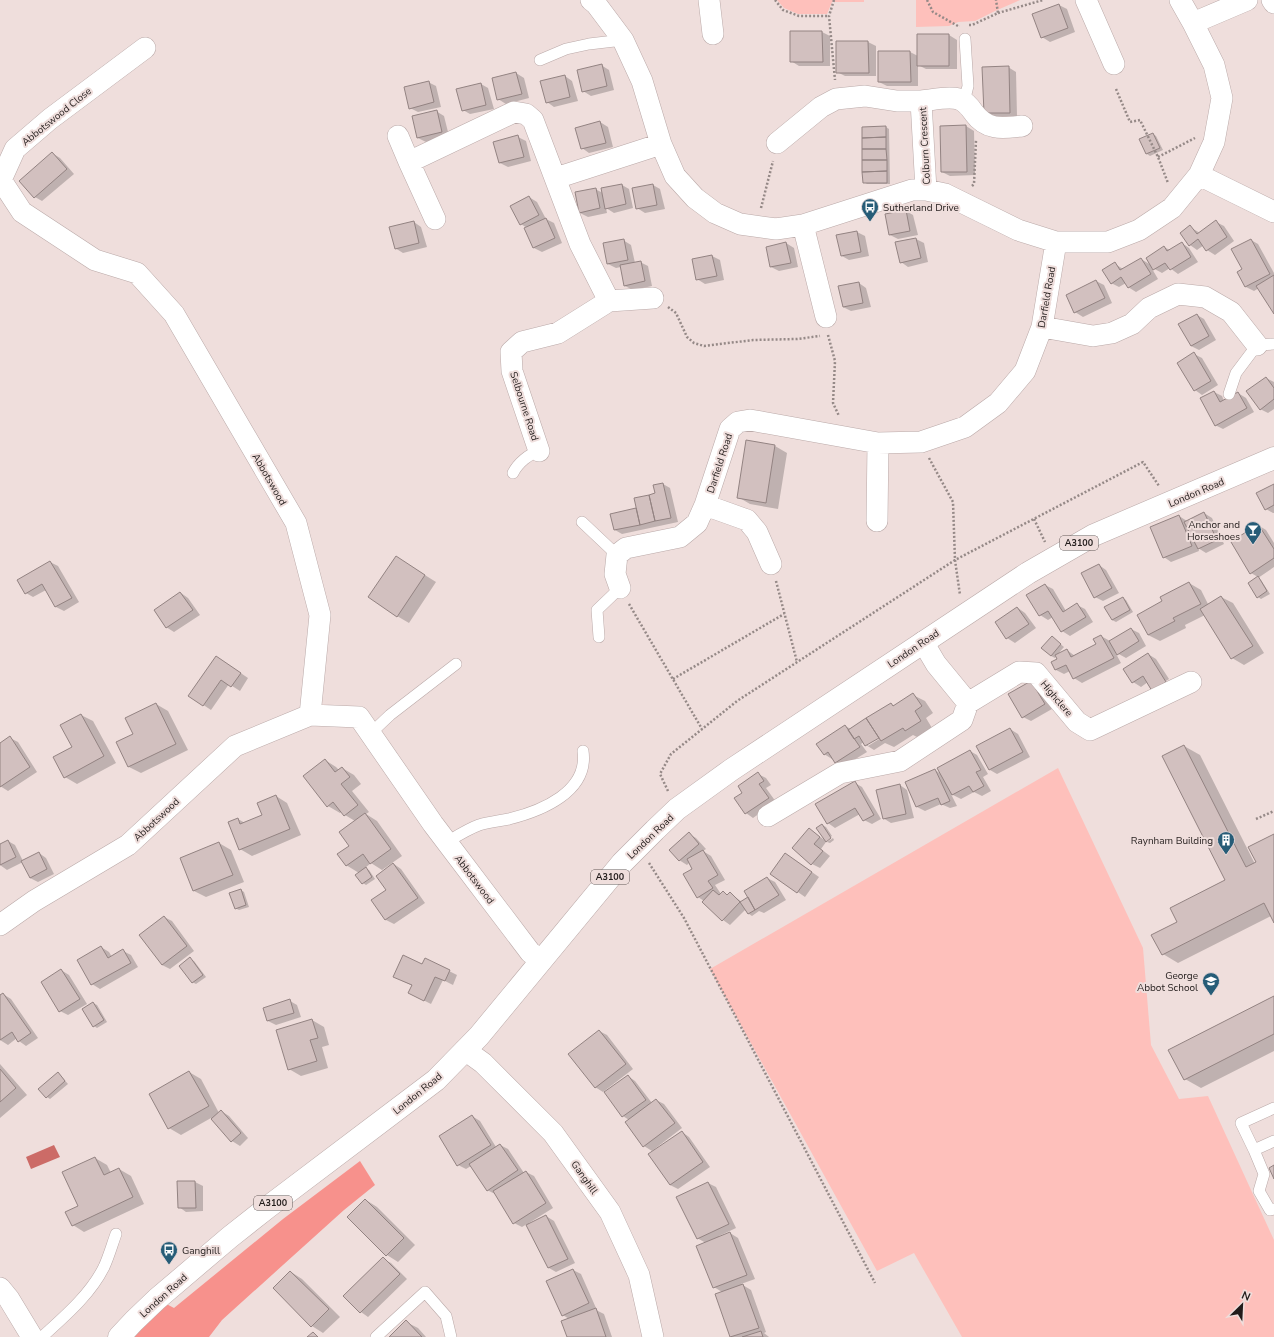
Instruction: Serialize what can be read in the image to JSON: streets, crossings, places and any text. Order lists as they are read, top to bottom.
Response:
{
  "streets": {
    "main road": ["London Road", "A3100"],
    "street": [
      "Abbotswood Close",
      "Colburn Crescent",
      "Darfield Road",
      "Selbourne Road",
      "Abbotswood",
      "Highclere",
      "Ganghill"
    ]
  },
  "crossings": [
    ["Abbotswood Close", "Abbotswood"],
    ["Abbotswood", "London Road"],
    ["London Road", "Ganghill"]
  ],
  "places": {
    "bus stop": ["Sutherland Drive", "Ganghill"],
    "bar": ["Anchor and Horseshoes"],
    "building": ["Raynham Building"],
    "school or university": ["George Abbot School"]
  },
  "north": "top right"
}
